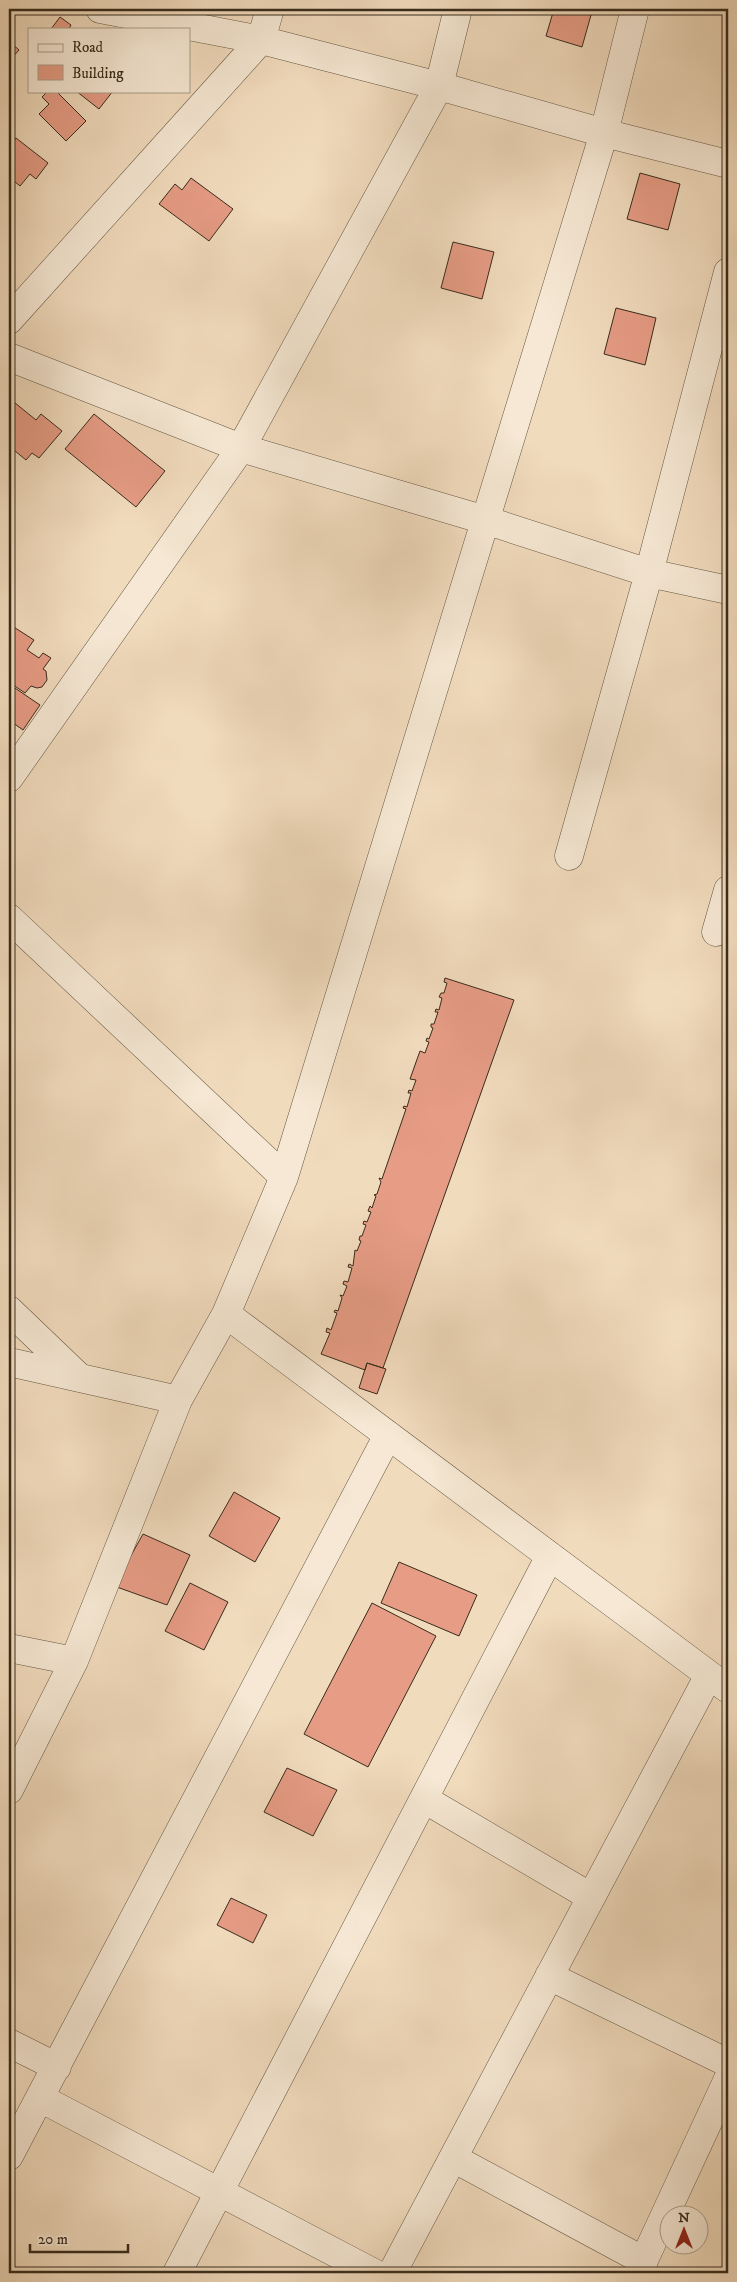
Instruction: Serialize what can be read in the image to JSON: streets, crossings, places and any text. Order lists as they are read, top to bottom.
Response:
{
  "legend": ["Road", "Building"],
  "scale_bar": "20 m",
  "north": "top"
}
